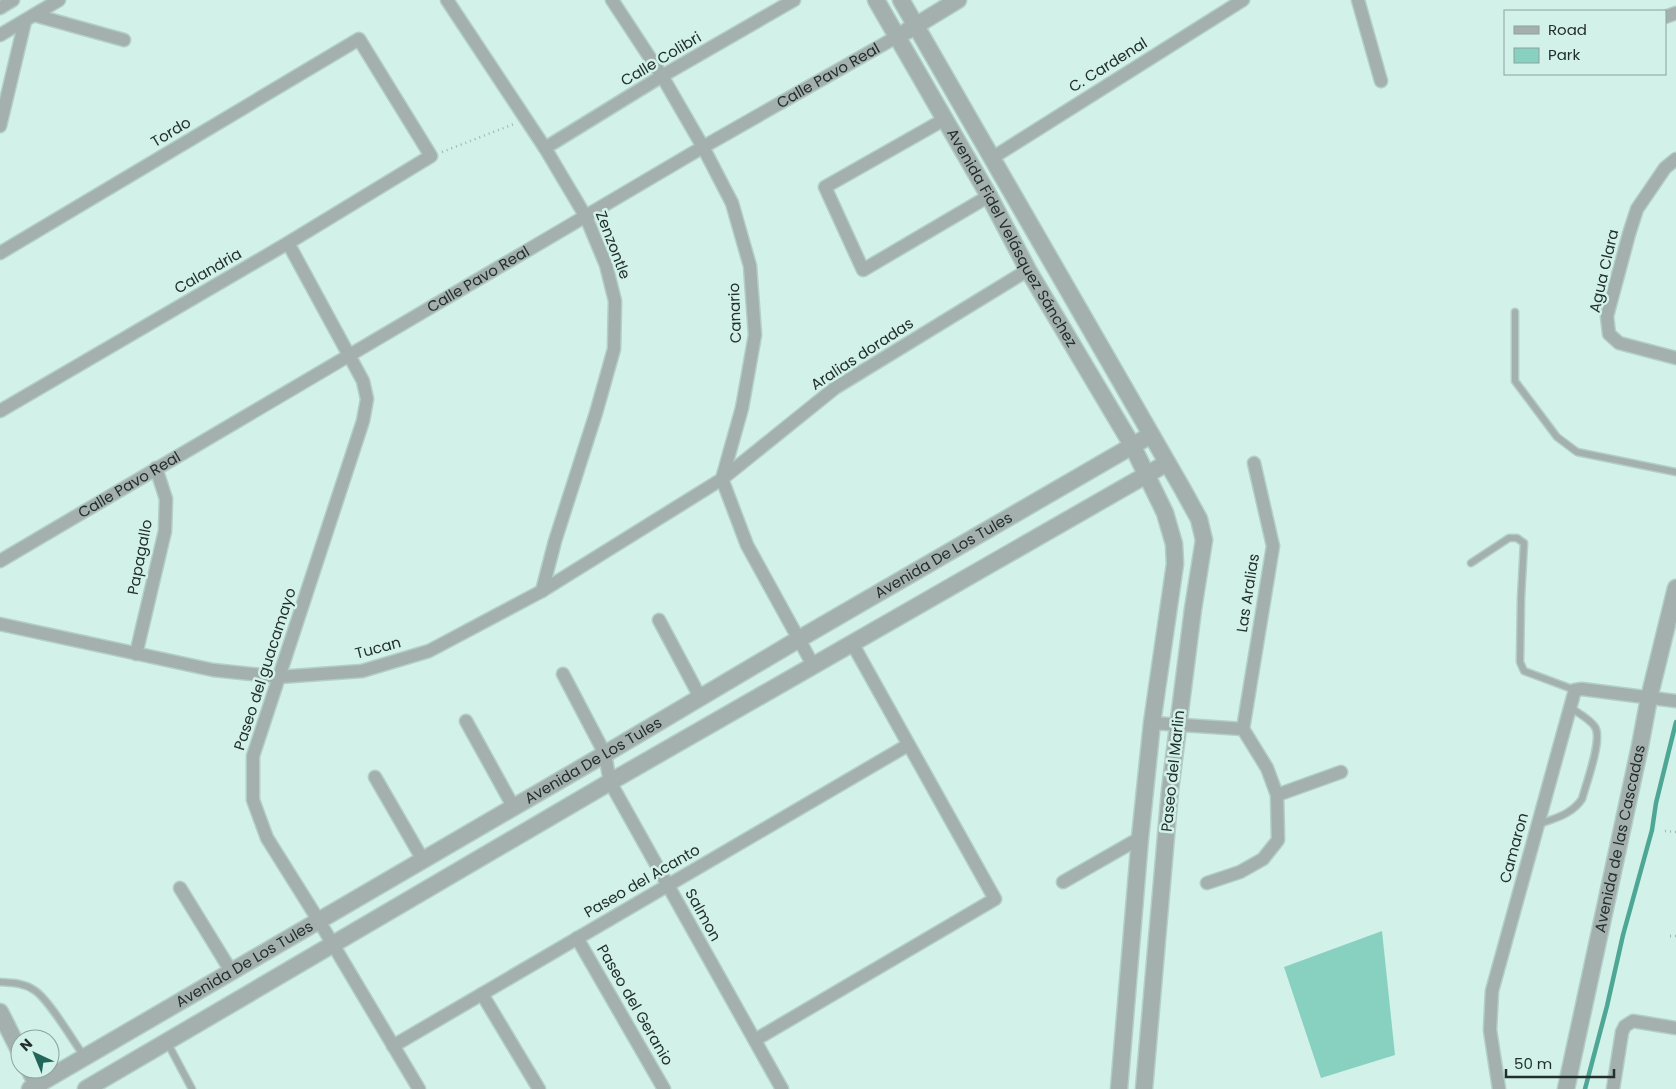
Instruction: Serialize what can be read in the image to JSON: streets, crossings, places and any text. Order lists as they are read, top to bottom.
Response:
{
  "streets": {
    "street": [
      "Calle Colibri",
      "C. Cardenal",
      "Calle Pavo Real",
      "Tordo",
      "Avenida Fidel Velásquez Sánchez",
      "Zenzontle",
      "Calandria",
      "Agua Clara",
      "Canario",
      "Aralias doradas",
      "Avenida De Los Tules",
      "Papagallo",
      "Las Aralias",
      "Tucan",
      "Paseo del guacamayo",
      "Paseo del Marlin",
      "Avenida de las Cascadas",
      "Camaron",
      "Paseo del Acanto",
      "Salmon",
      "Paseo del Geranio"
    ]
  },
  "crossings": [
    ["Calle Colibri", "Zenzontle"],
    ["Calle Colibri", "Canario"],
    ["C. Cardenal", "Avenida Fidel Velásquez Sánchez"],
    ["Calle Pavo Real", "Avenida Fidel Velásquez Sánchez"],
    ["Calle Pavo Real", "Zenzontle"],
    ["Calle Pavo Real", "Canario"],
    ["Calle Pavo Real", "Papagallo"],
    ["Calle Pavo Real", "Paseo del guacamayo"],
    ["Tordo", "Calandria"],
    ["Avenida Fidel Velásquez Sánchez", "Aralias doradas"],
    ["Avenida Fidel Velásquez Sánchez", "Avenida De Los Tules"],
    ["Avenida Fidel Velásquez Sánchez", "Paseo del Marlin"],
    ["Zenzontle", "Tucan"],
    ["Calandria", "Paseo del guacamayo"],
    ["Canario", "Aralias doradas"],
    ["Canario", "Tucan"],
    ["Aralias doradas", "Tucan"],
    ["Avenida De Los Tules", "Paseo del guacamayo"],
    ["Avenida De Los Tules", "Paseo del Marlin"],
    ["Avenida De Los Tules", "Salmon"],
    ["Papagallo", "Tucan"],
    ["Tucan", "Paseo del guacamayo"],
    ["Paseo del guacamayo", "Paseo del Acanto"],
    ["Paseo del Acanto", "Salmon"],
    ["Paseo del Acanto", "Paseo del Geranio"]
  ],
  "legend": ["Road", "Park"],
  "scale_bar": "50 m",
  "north": "top left"
}
